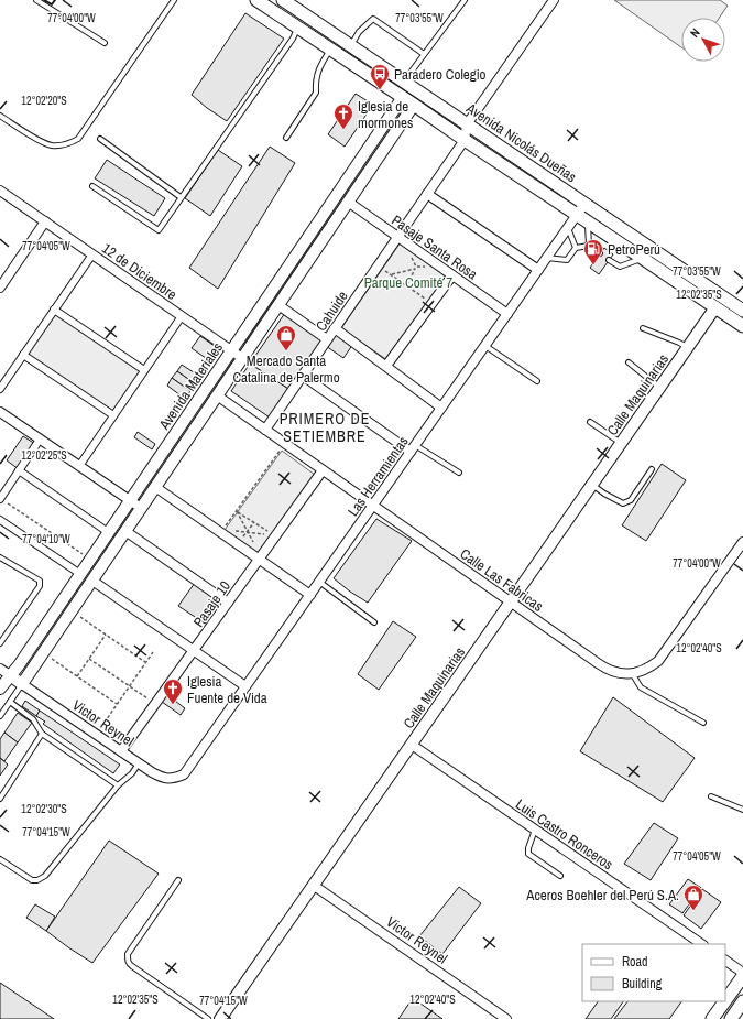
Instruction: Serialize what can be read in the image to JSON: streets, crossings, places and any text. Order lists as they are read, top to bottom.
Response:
{
  "streets": {
    "main road": ["Avenida Nicolás Dueñas"],
    "street": [
      "Pasaje Santa Rosa",
      "12 de Diciembre",
      "Cahuide",
      "Avenida Materiales",
      "Calle Maquinarias",
      "Las Herramientas",
      "Calle Las Fabricas",
      "Pasaje 10",
      "Victor Reynel",
      "Luis Castro Ronceros"
    ]
  },
  "crossings": [
    ["Avenida Nicolás Dueñas", "Cahuide"],
    ["Avenida Nicolás Dueñas", "Avenida Materiales"],
    ["Avenida Nicolás Dueñas", "Calle Maquinarias"],
    ["Avenida Nicolás Dueñas", "Las Herramientas"],
    ["Pasaje Santa Rosa", "Cahuide"],
    ["Pasaje Santa Rosa", "Avenida Materiales"],
    ["Pasaje Santa Rosa", "Las Herramientas"],
    ["12 de Diciembre", "Avenida Materiales"],
    ["Cahuide", "Calle Las Fabricas"],
    ["Avenida Materiales", "Calle Las Fabricas"],
    ["Avenida Materiales", "Victor Reynel"],
    ["Calle Maquinarias", "Calle Las Fabricas"],
    ["Calle Maquinarias", "Victor Reynel"],
    ["Calle Maquinarias", "Luis Castro Ronceros"],
    ["Las Herramientas", "Calle Las Fabricas"],
    ["Las Herramientas", "Victor Reynel"],
    ["Calle Las Fabricas", "Pasaje 10"],
    ["Pasaje 10", "Victor Reynel"]
  ],
  "districts": ["PRIMERO DE SETIEMBRE"],
  "parks": ["Parque Comité 7"],
  "places": {
    "bus stop": ["Paradero Colegio"],
    "church": ["Iglesia de mormones", "Iglesia Fuente de Vida"],
    "fuel station": ["PetroPerú"],
    "shop": ["Mercado Santa Catalina de Palermo", "Aceros Boehler del Perú S.A."]
  },
  "legend": ["Road", "Building"],
  "north": "top left",
  "coordinates": [
    "77°04'00\"W",
    "77°03'55\"W",
    "12°02'20\"S",
    "77°04'05\"W",
    "12°02'35\"S",
    "12°02'25\"S",
    "77°04'10\"W",
    "12°02'40\"S",
    "12°02'30\"S",
    "77°04'15\"W"
  ]
}
